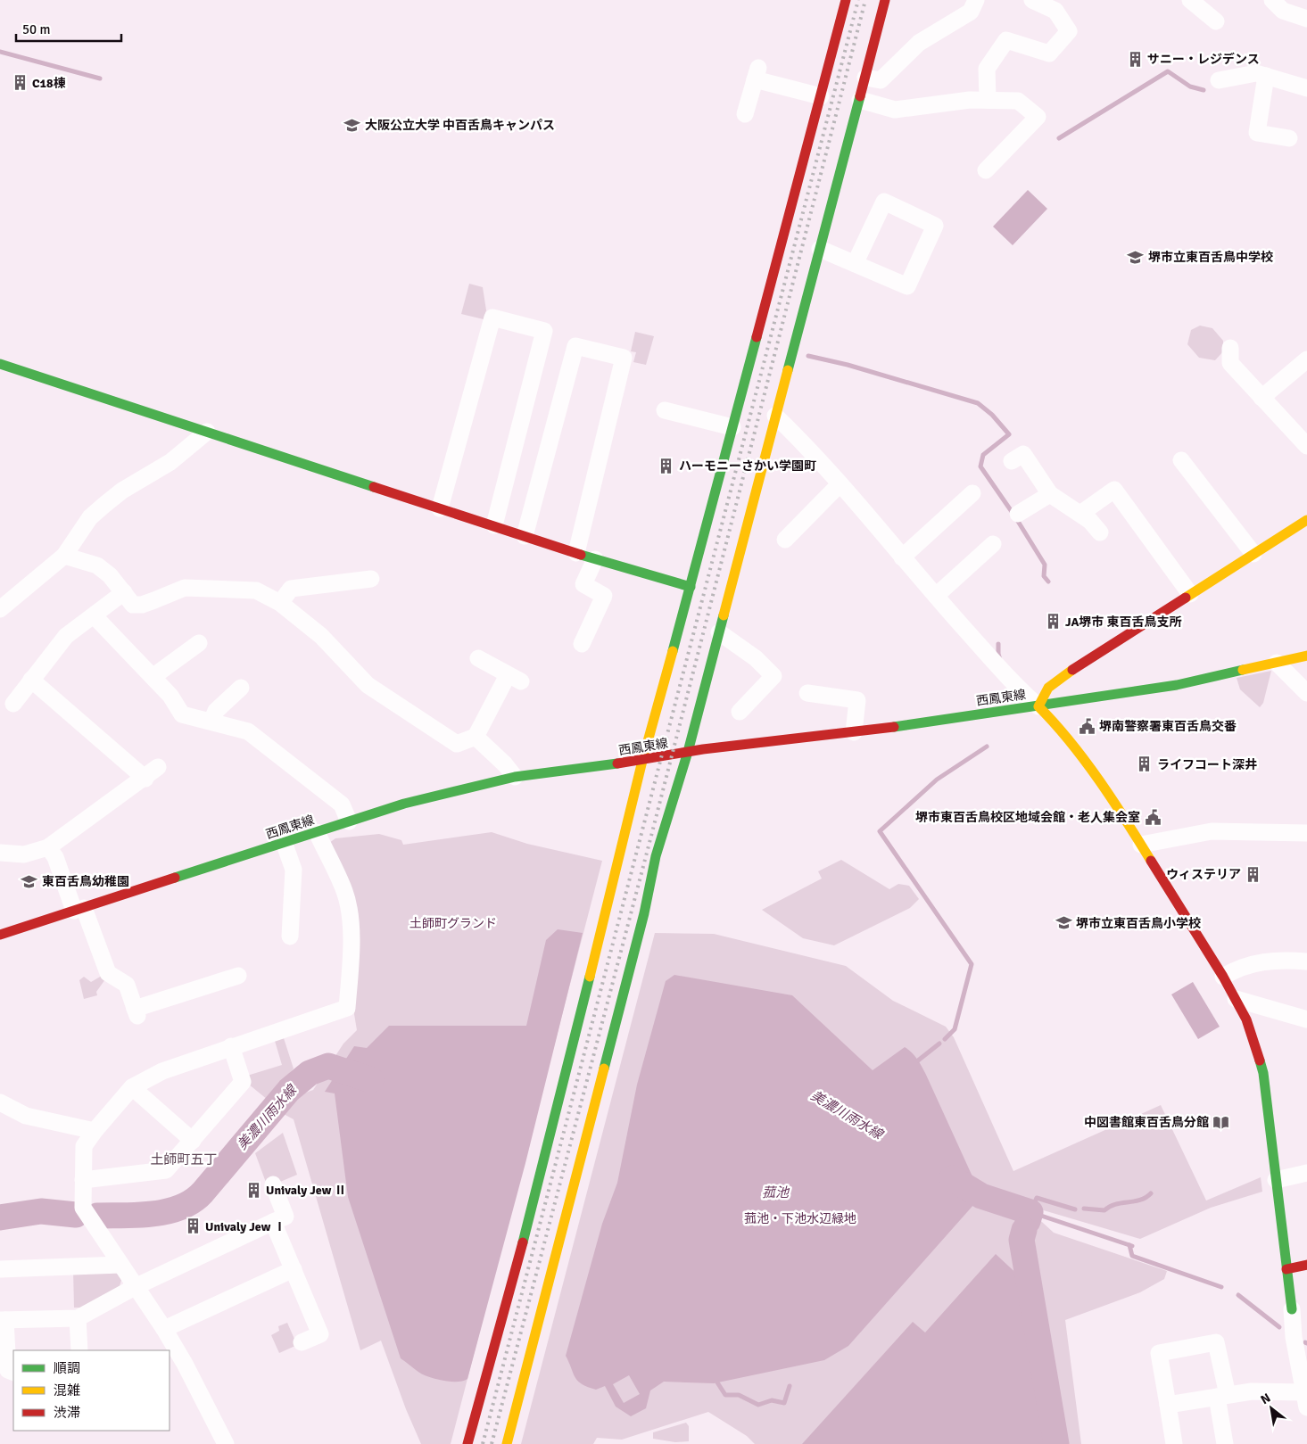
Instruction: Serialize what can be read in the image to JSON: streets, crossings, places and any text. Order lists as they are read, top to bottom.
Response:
{
  "streets": {
    "street": ["西鳳東線"]
  },
  "districts": ["土師町五丁"],
  "water": ["美濃川雨水線", "菰池"],
  "parks": ["土師町グランド", "菰池・下池水辺緑地"],
  "places": {
    "building": [
      "サニー・レジデンス",
      "C18棟",
      "ハーモニーさかい学園町",
      "JA堺市 東百舌鳥支所",
      "ライフコート深井",
      "ウィステリア",
      "Univaly Jew Ⅱ",
      "Univaly Jew Ⅰ"
    ],
    "school or university": [
      "大阪公立大学 中百舌鳥キャンパス",
      "堺市立東百舌鳥中学校",
      "東百舌鳥幼稚園",
      "堺市立東百舌鳥小学校"
    ],
    "public building": ["堺南警察署東百舌鳥交番", "堺市東百舌鳥校区地域会館・老人集会室"],
    "library": ["中図書館東百舌鳥分館"]
  },
  "legend": ["順調", "混雑", "渋滞"],
  "scale_bar": "50 m",
  "north": "top left"
}
